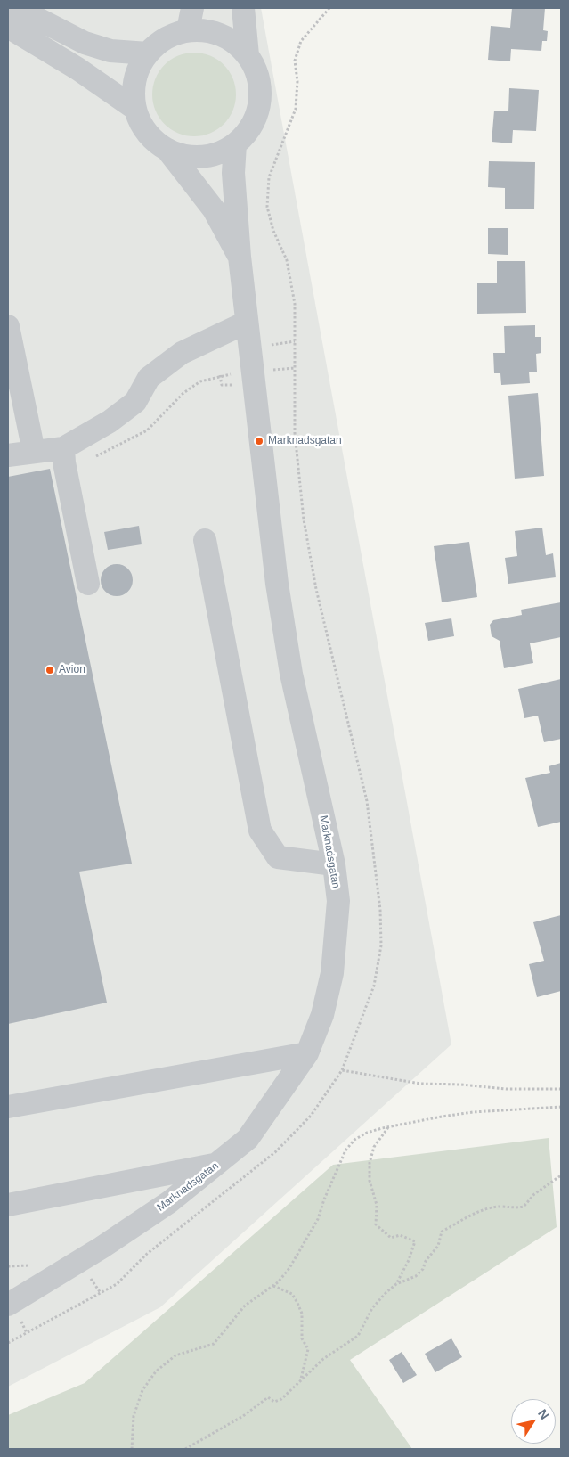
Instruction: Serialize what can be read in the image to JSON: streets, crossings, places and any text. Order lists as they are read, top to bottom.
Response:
{
  "streets": {
    "street": ["Marknadsgatan"]
  },
  "places": ["Marknadsgatan", "Avion"],
  "north": "top right"
}
